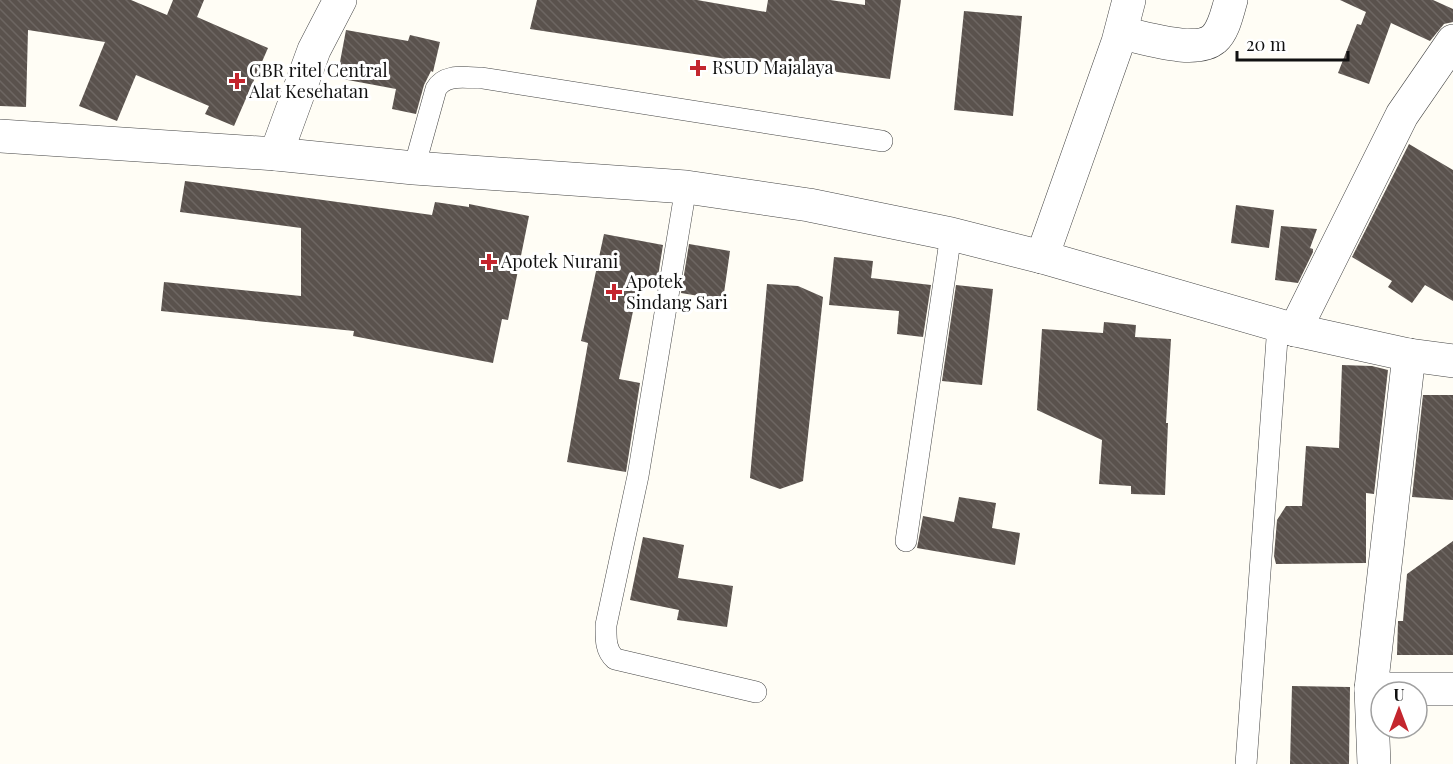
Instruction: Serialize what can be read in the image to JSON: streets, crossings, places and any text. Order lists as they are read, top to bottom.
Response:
{
  "places": {
    "health": [
      "RSUD Majalaya",
      "CBR ritel Central Alat Kesehatan",
      "Apotek Nurani",
      "Apotek Sindang Sari"
    ]
  },
  "scale_bar": "20 m",
  "north": "top"
}
